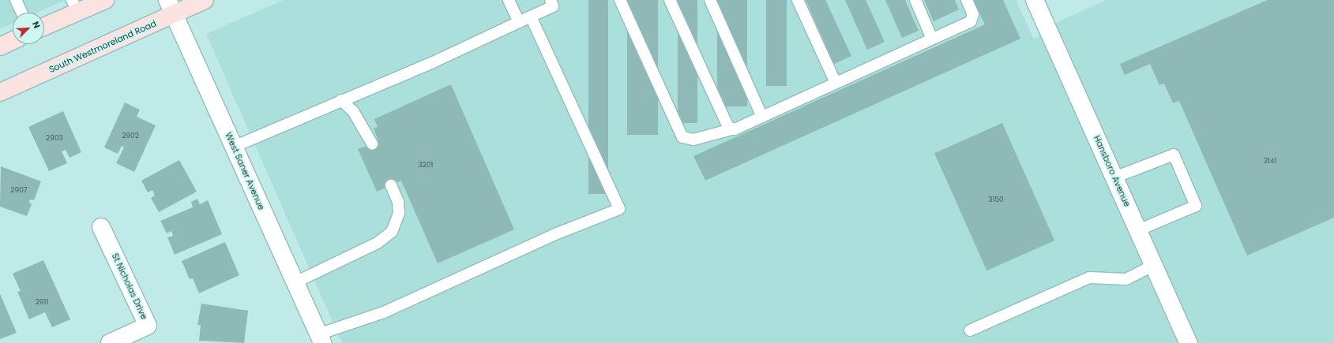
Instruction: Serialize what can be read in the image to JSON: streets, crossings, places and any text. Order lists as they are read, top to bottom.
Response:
{
  "streets": {
    "main road": ["South Westmoreland Road"],
    "street": ["West Saner Avenue", "Hansboro Avenue", "St Nicholas Drive"]
  },
  "crossings": [
    ["South Westmoreland Road", "West Saner Avenue"]
  ],
  "house_numbers": [
    "2902",
    "2903",
    "3141",
    "3201",
    "2907",
    "3150",
    "2911"
  ],
  "north": "top right"
}
